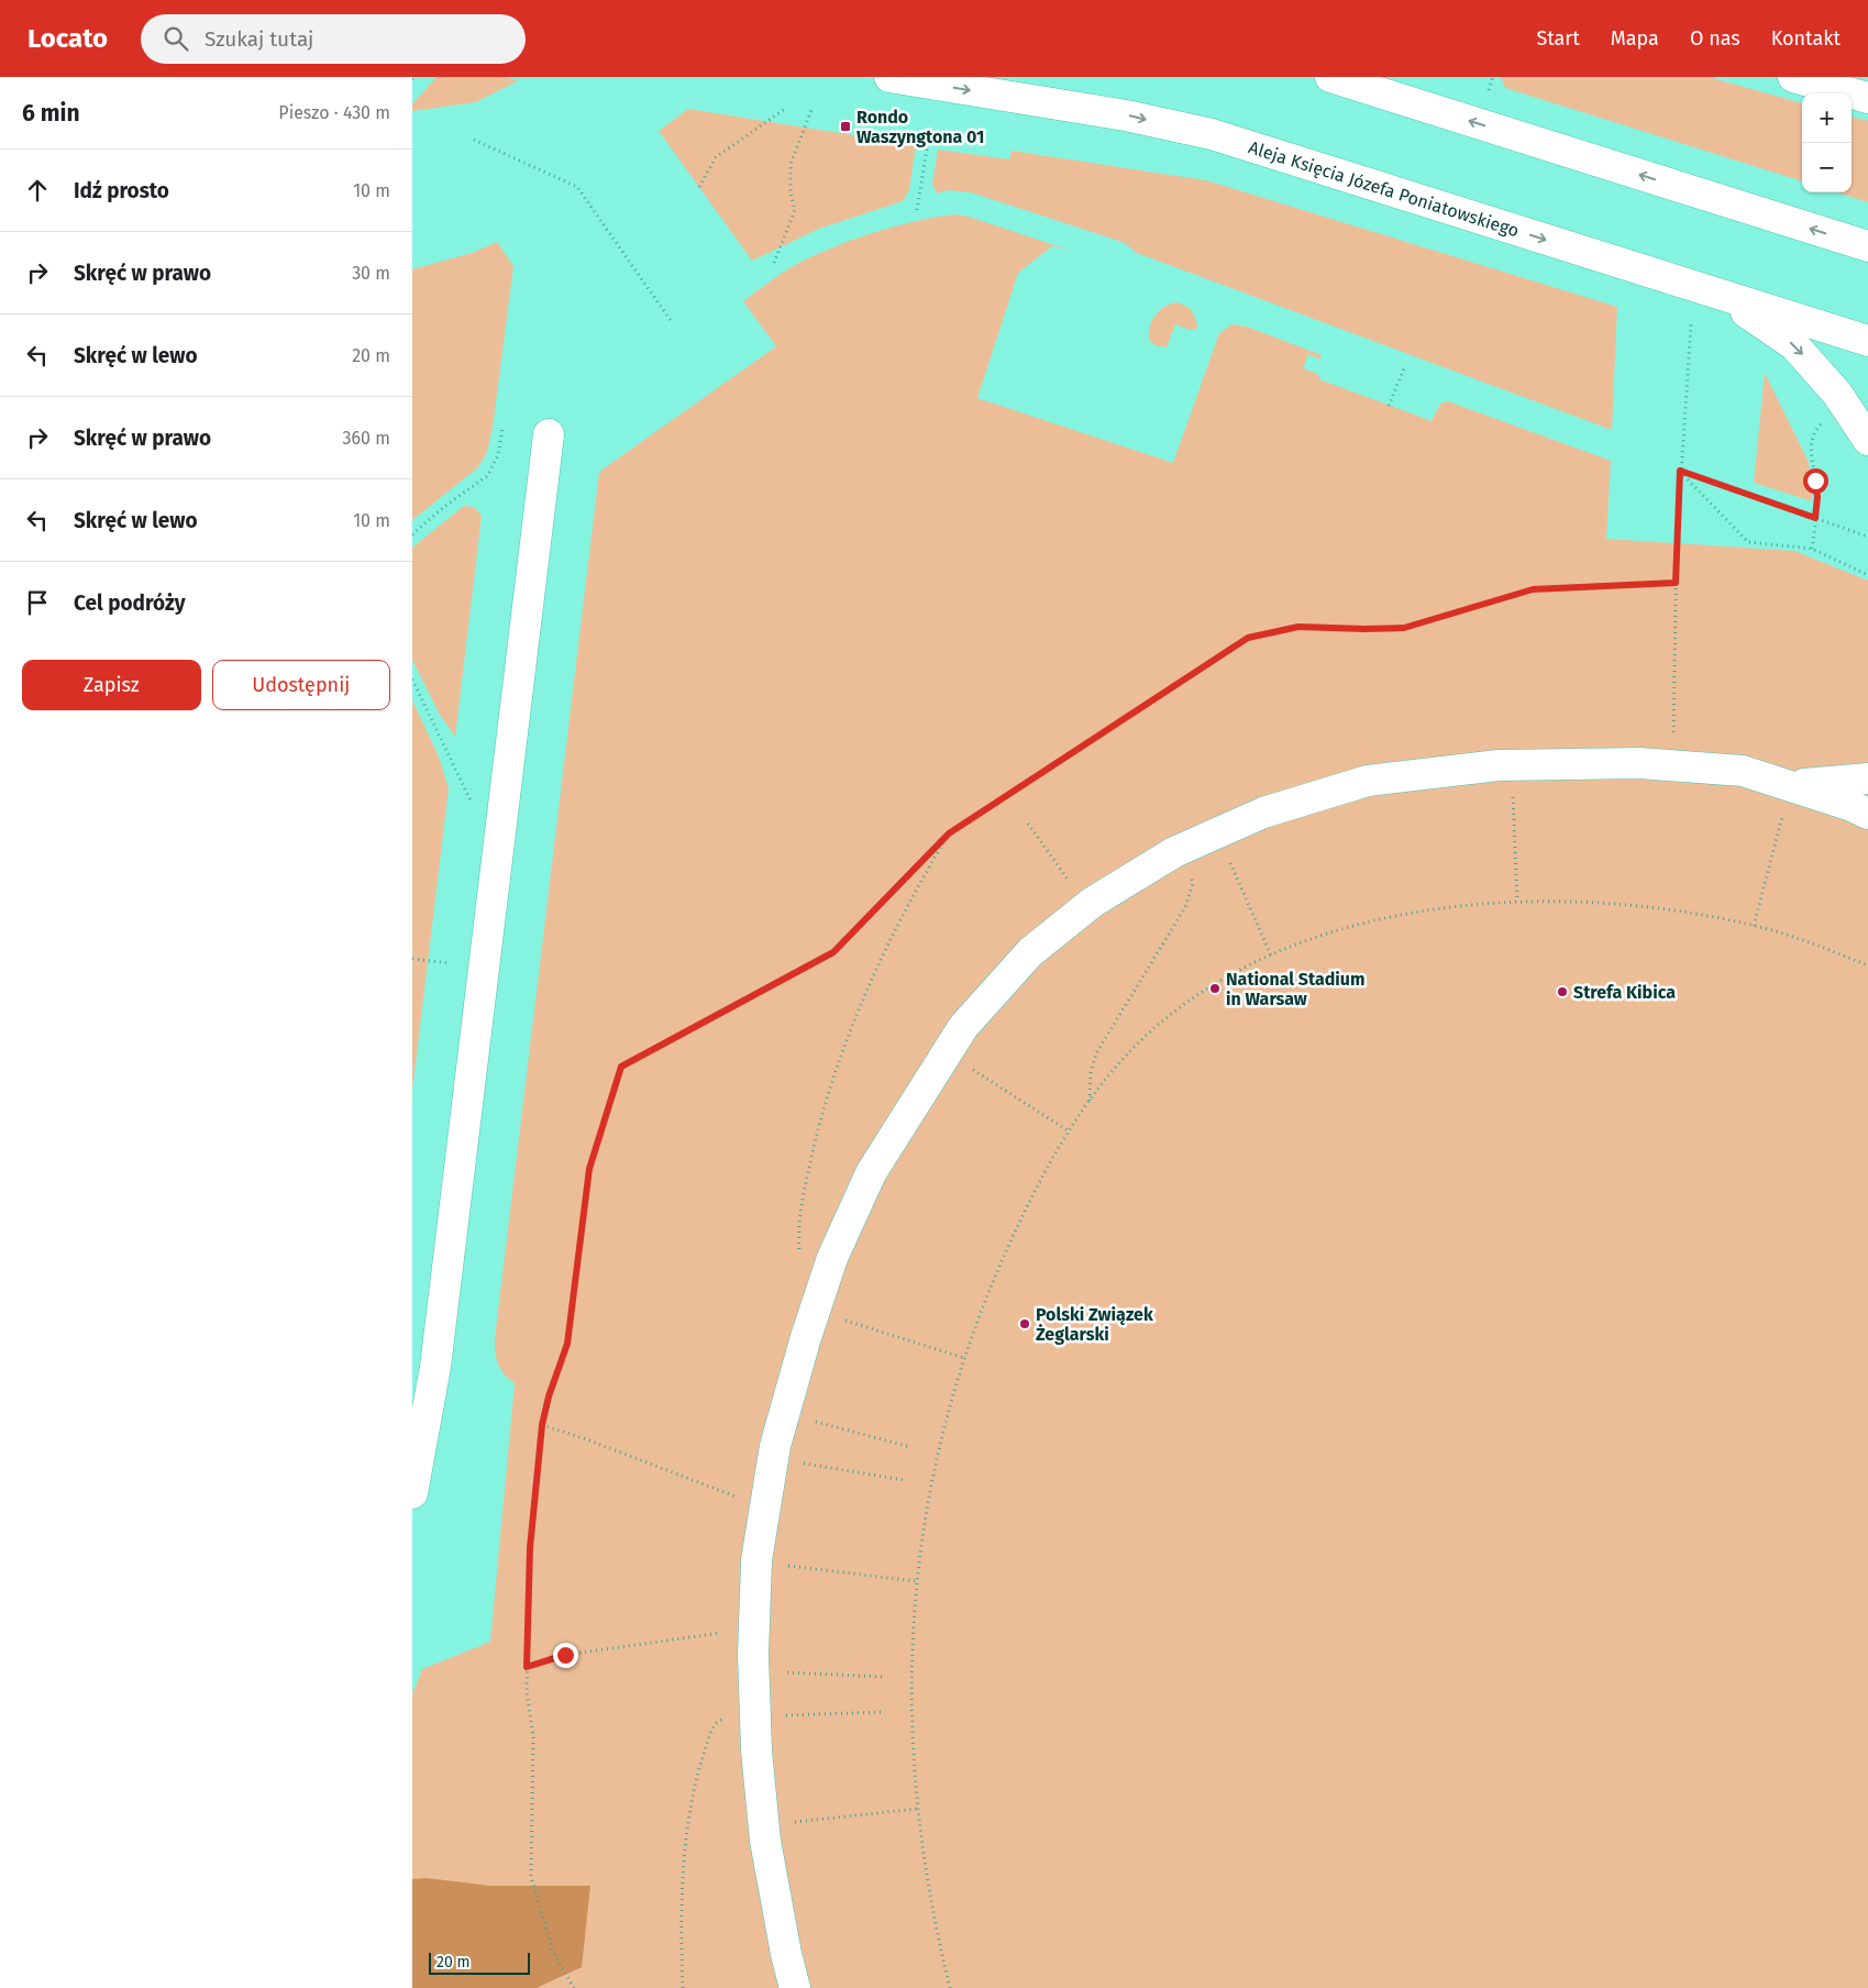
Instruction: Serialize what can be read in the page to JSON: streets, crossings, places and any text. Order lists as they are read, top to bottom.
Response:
{
  "streets": {
    "street": ["Aleja Księcia Józefa Poniatowskiego"]
  },
  "places": {
    "transit": ["Rondo Waszyngtona 01"],
    "other": ["National Stadium in Warsaw", "Strefa Kibica", "Polski Związek Żeglarski"]
  },
  "scale_bar": "20 m",
  "page": {
    "header": "Locato",
    "search": "Szukaj tutaj",
    "nav": [
      "Start",
      "Mapa",
      "O nas",
      "Kontakt"
    ],
    "heading": ["6 min", "Pieszo · 430 m"],
    "map_buttons": ["+", "−"],
    "list": [
      ["Idź prosto", "10 m"],
      ["Skręć w prawo", "30 m"],
      ["Skręć w lewo", "20 m"],
      ["Skręć w prawo", "360 m"],
      ["Skręć w lewo", "10 m"],
      "Cel podróży"
    ],
    "buttons": ["Zapisz", "Udostępnij"],
    "scale": "20 m"
  }
}
